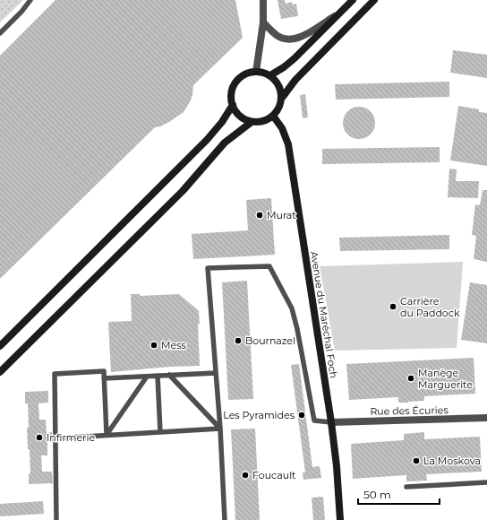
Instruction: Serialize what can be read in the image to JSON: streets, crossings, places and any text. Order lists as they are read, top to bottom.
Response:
{
  "streets": {
    "main road": ["Avenue du Maréchal Foch"],
    "street": ["Rue des Écuries"]
  },
  "crossings": [
    ["Avenue du Maréchal Foch", "Rue des Écuries"]
  ],
  "places": [
    "Murat",
    "Carrière du Paddock",
    "Bournazel",
    "Mess",
    "Manège Marguerite",
    "Les Pyramides",
    "Infirmerie",
    "La Moskova",
    "Foucault"
  ],
  "scale_bar": "50 m"
}
